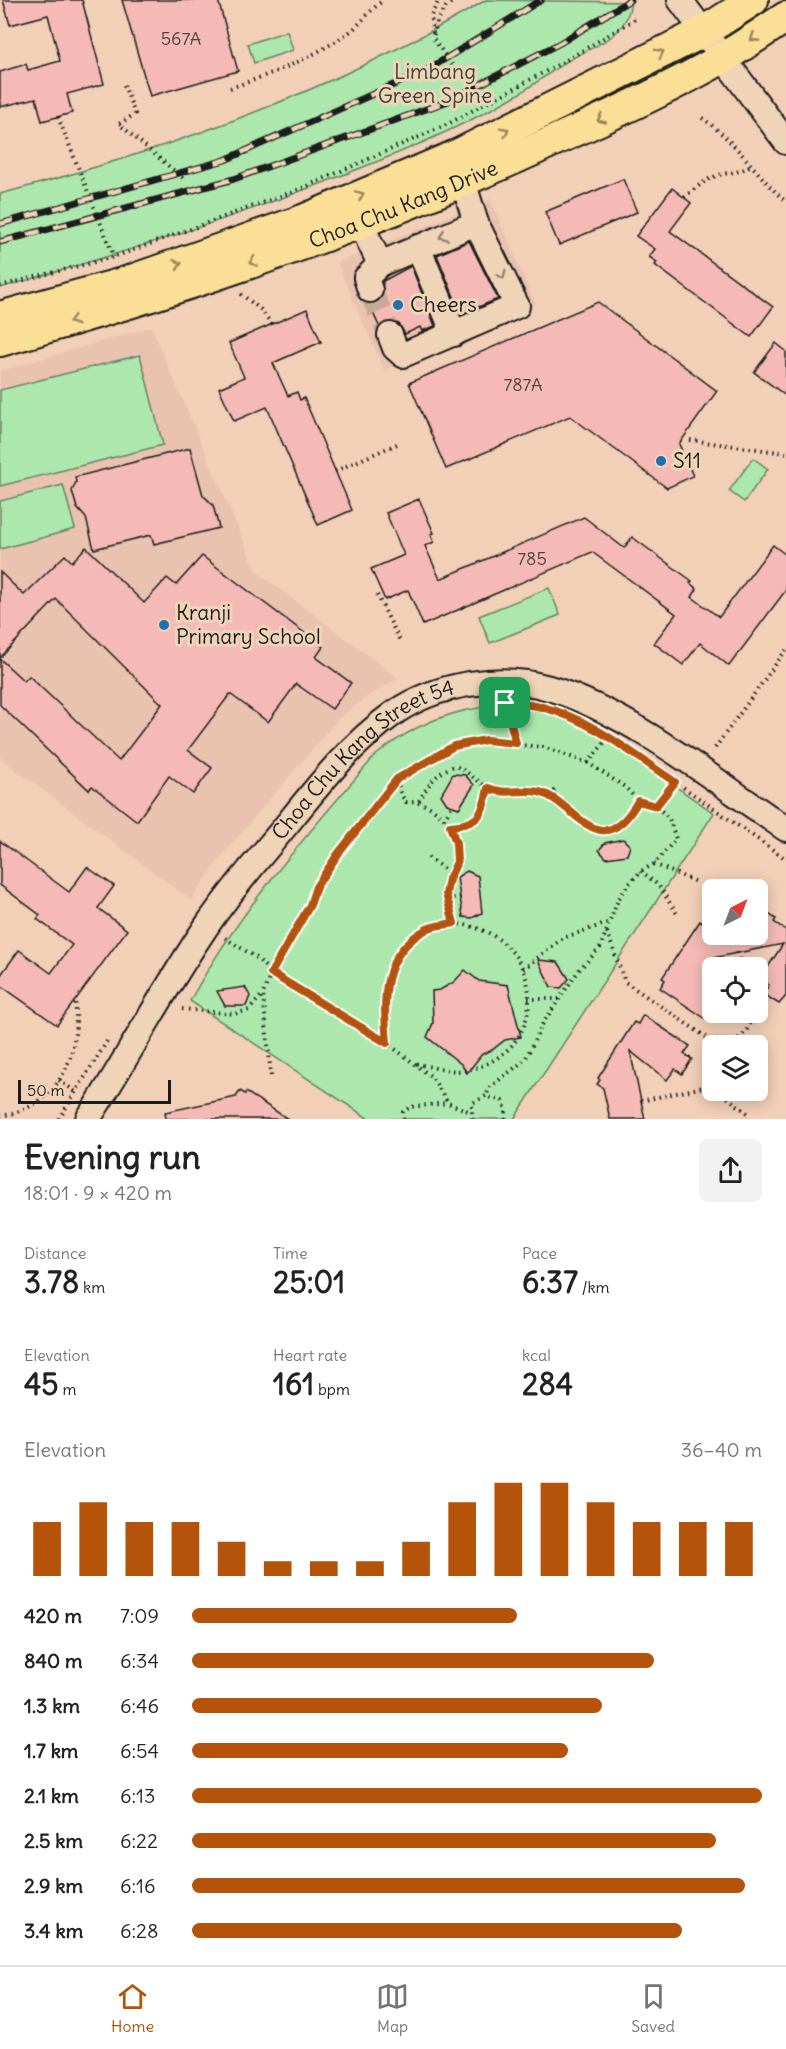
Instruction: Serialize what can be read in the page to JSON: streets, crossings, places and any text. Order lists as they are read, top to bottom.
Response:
{
  "streets": {
    "main road": ["Choa Chu Kang Drive"],
    "street": ["Choa Chu Kang Street 54"]
  },
  "parks": ["Limbang Green Spine"],
  "places": ["Cheers", "S11", "Kranji Primary School"],
  "house_numbers": ["567A", "787A", "785"],
  "scale_bar": "50 m",
  "north": "top right",
  "page": {
    "scale": "50 m",
    "heading": ["Evening run", "18:01 · 9 × 420 m"],
    "stats": [
      ["Distance", "3.78 km"],
      ["Time", "25:01"],
      ["Pace", "6:37 /km"],
      ["Elevation", "45 m"],
      ["Heart rate", "161 bpm"],
      ["kcal", "284"]
    ],
    "chart": ["Elevation", "36–40 m"],
    "list": [
      {
        "name": "420 m",
        "note": "7:09"
      },
      {
        "name": "840 m",
        "note": "6:34"
      },
      {
        "name": "1.3 km",
        "note": "6:46"
      },
      {
        "name": "1.7 km",
        "note": "6:54"
      },
      {
        "name": "2.1 km",
        "note": "6:13"
      },
      {
        "name": "2.5 km",
        "note": "6:22"
      },
      {
        "name": "2.9 km",
        "note": "6:16"
      },
      {
        "name": "3.4 km",
        "note": "6:28"
      }
    ],
    "tabs": ["Home", "Map", "Saved"]
  }
}
